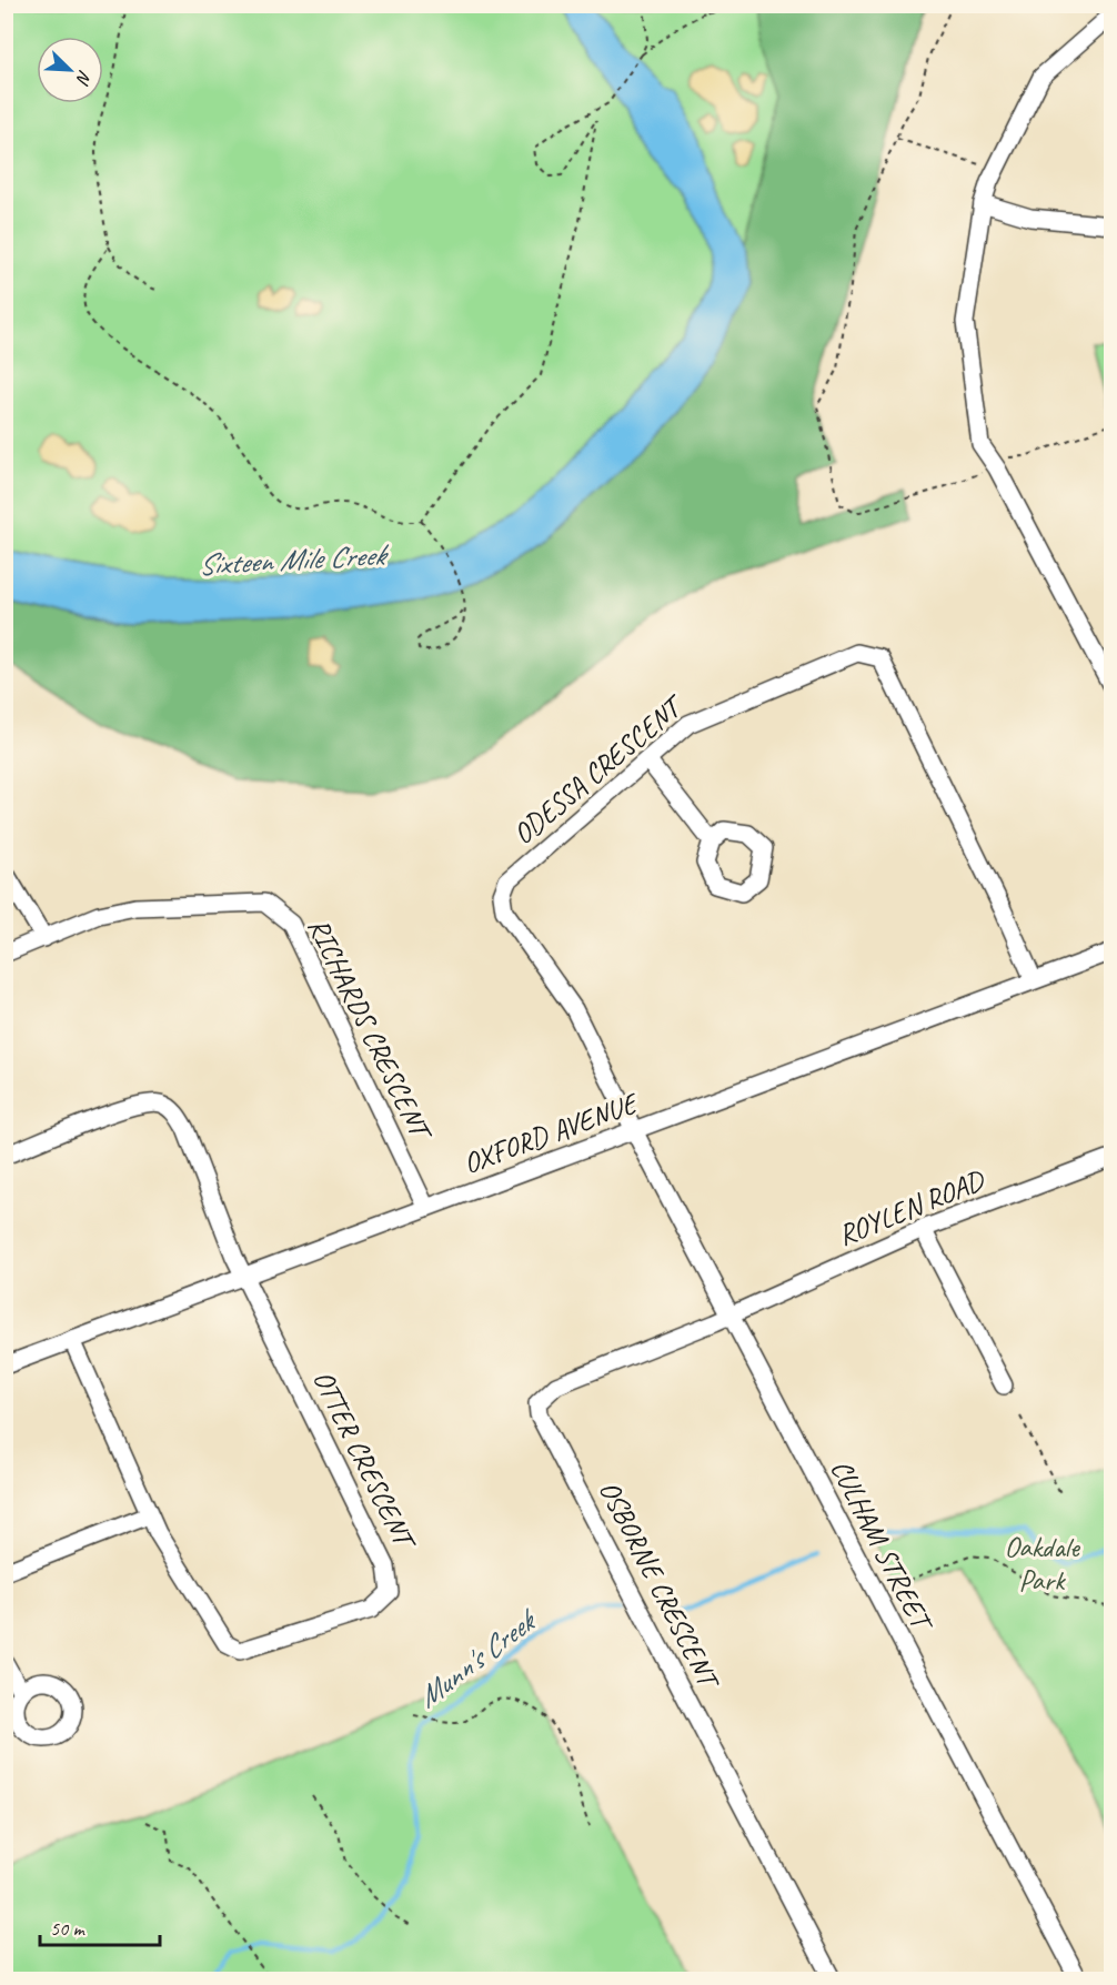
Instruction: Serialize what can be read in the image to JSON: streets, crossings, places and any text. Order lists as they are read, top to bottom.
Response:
{
  "streets": {
    "street": [
      "ODESSA CRESCENT",
      "RICHARDS CRESCENT",
      "OXFORD AVENUE",
      "ROYLEN ROAD",
      "OTTER CRESCENT",
      "CULHAM STREET",
      "OSBORNE CRESCENT"
    ]
  },
  "crossings": [
    ["ODESSA CRESCENT", "OXFORD AVENUE"],
    ["ODESSA CRESCENT", "CULHAM STREET"],
    ["RICHARDS CRESCENT", "OXFORD AVENUE"],
    ["OXFORD AVENUE", "OTTER CRESCENT"],
    ["OXFORD AVENUE", "CULHAM STREET"],
    ["ROYLEN ROAD", "CULHAM STREET"],
    ["ROYLEN ROAD", "OSBORNE CRESCENT"],
    ["CULHAM STREET", "OSBORNE CRESCENT"]
  ],
  "water": ["Sixteen Mile Creek", "Munn's Creek"],
  "parks": ["Oakdale Park"],
  "scale_bar": "50 m",
  "north": "bottom right"
}
